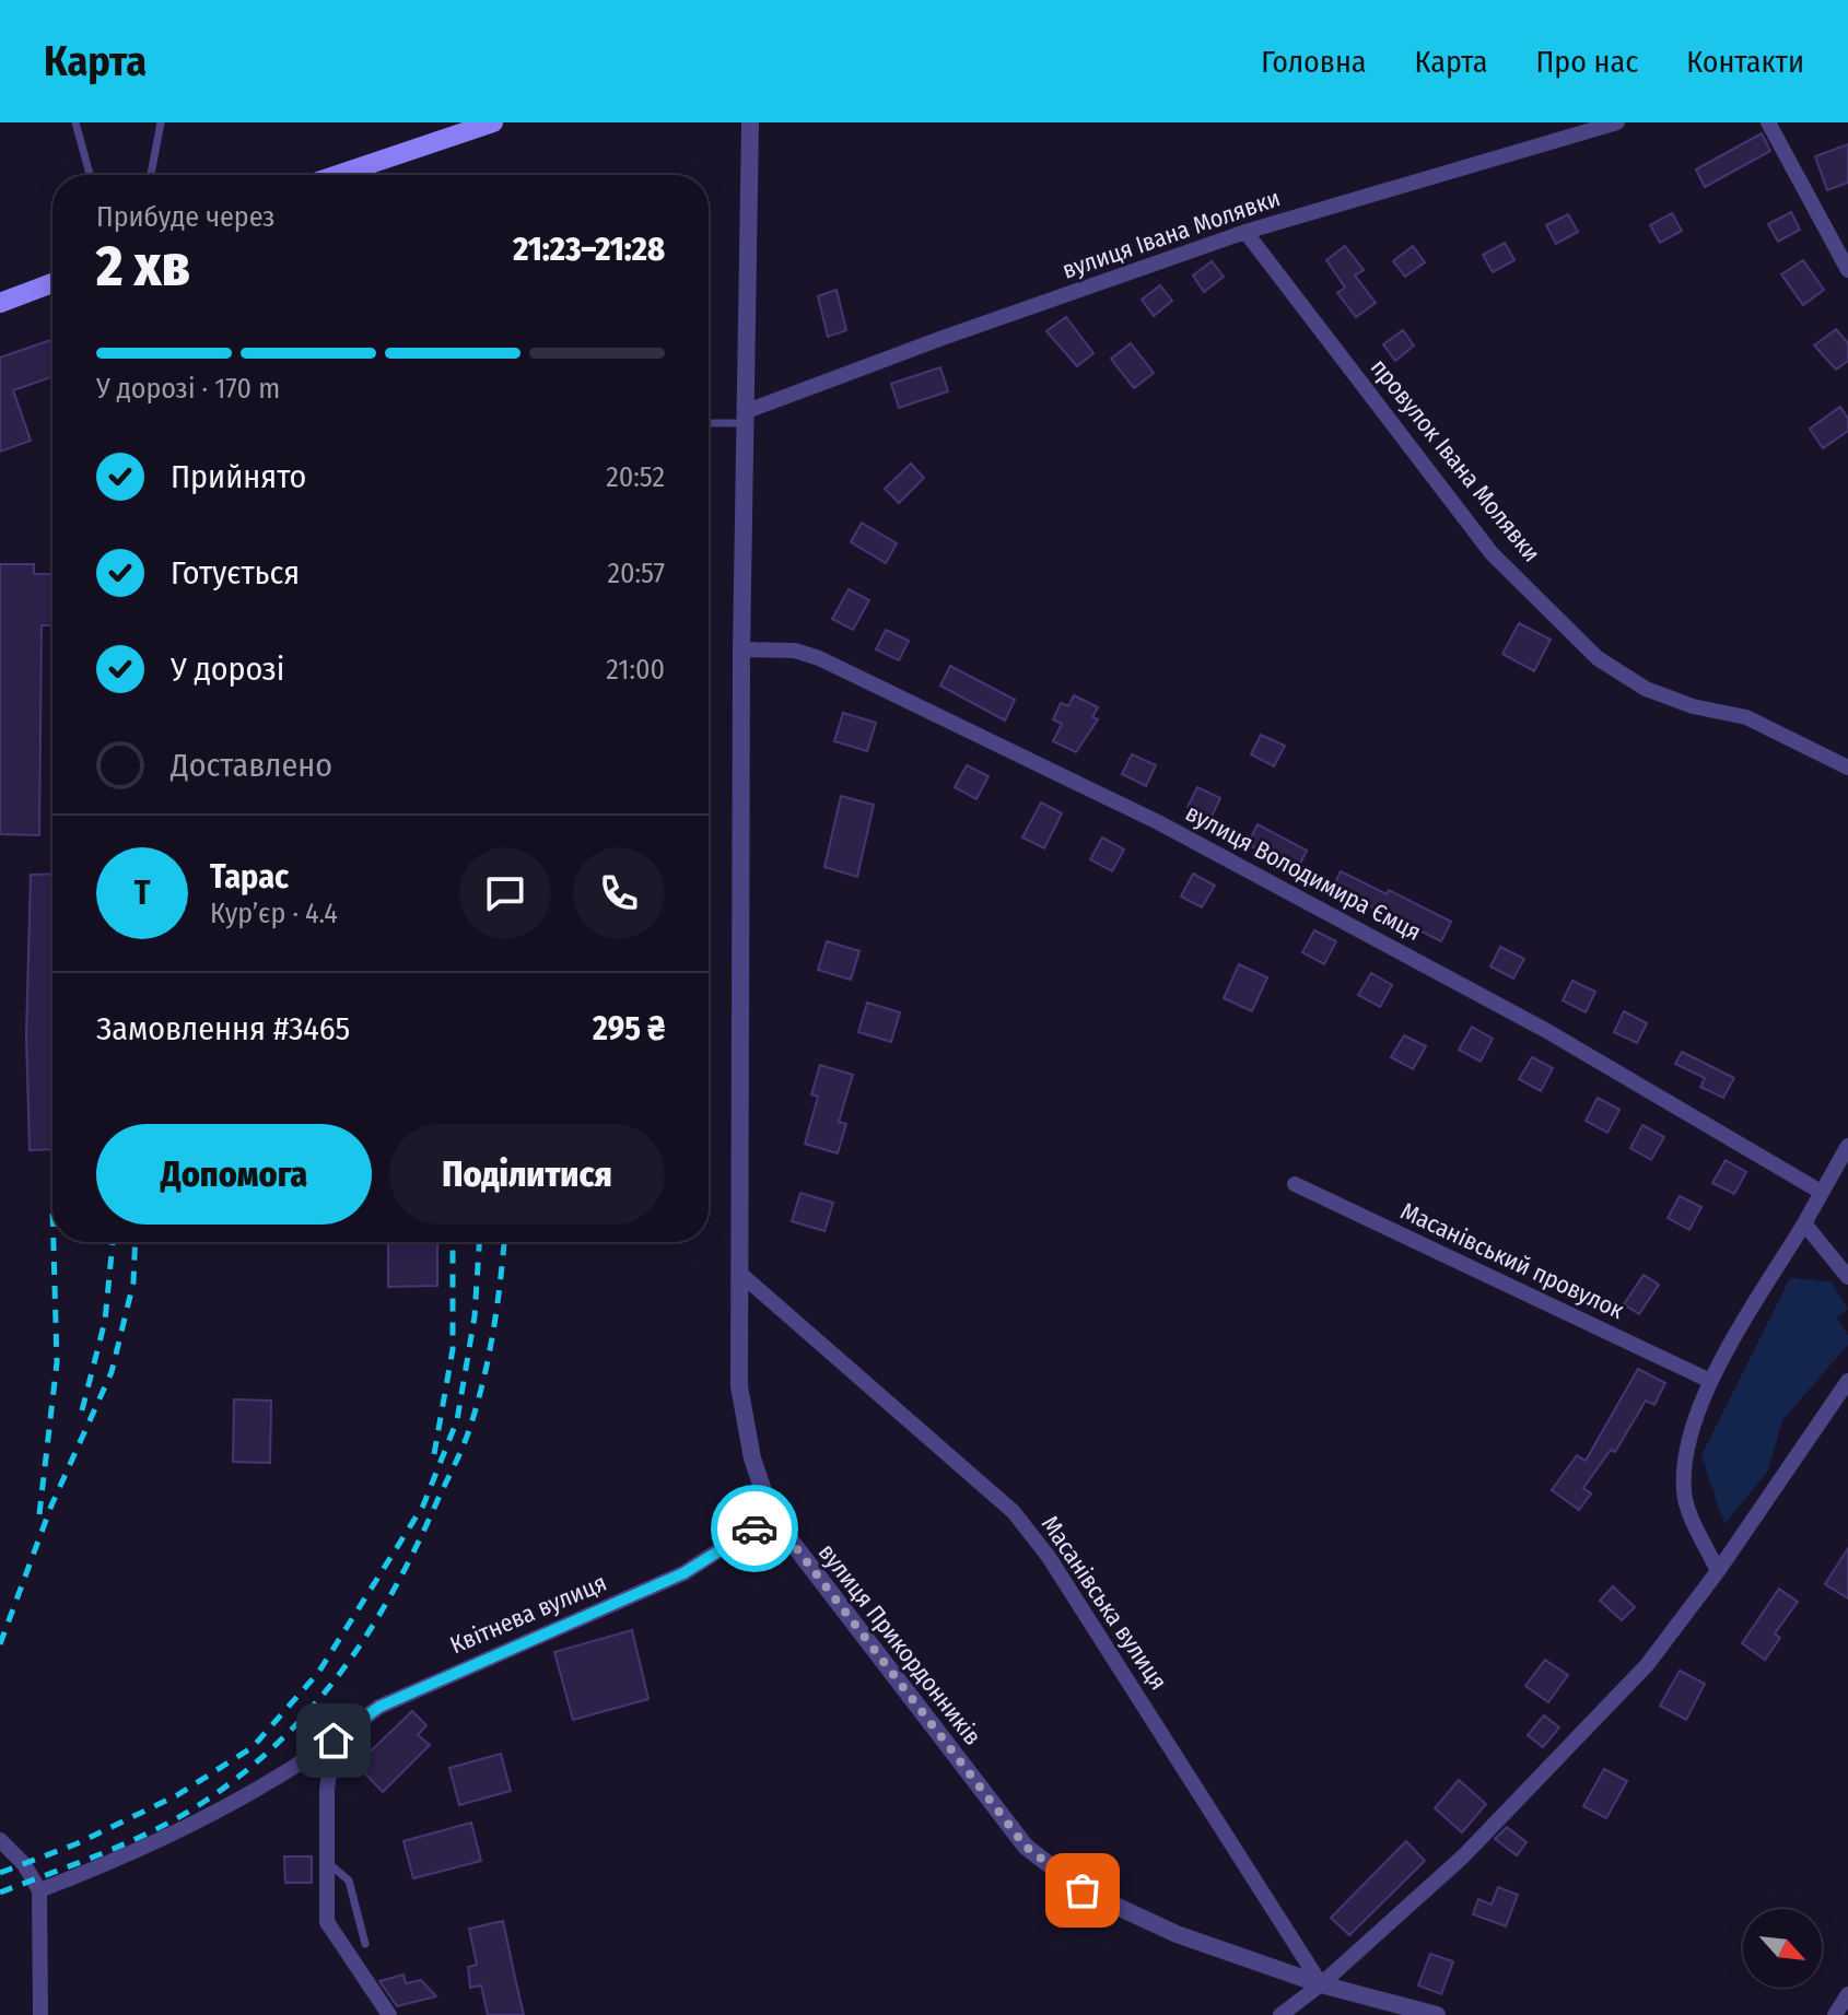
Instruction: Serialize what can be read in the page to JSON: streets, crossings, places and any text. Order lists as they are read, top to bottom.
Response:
{
  "streets": {
    "street": [
      "вулиця Івана Молявки",
      "провулок Івана Молявки",
      "вулиця Володимира Ємця",
      "Масанівський провулок",
      "Масанівська вулиця",
      "Квітнева вулиця",
      "вулиця Прикордонників"
    ]
  },
  "crossings": [
    ["вулиця Івана Молявки", "провулок Івана Молявки"],
    ["вулиця Івана Молявки", "вулиця Прикордонників"],
    ["вулиця Володимира Ємця", "вулиця Прикордонників"],
    ["Масанівська вулиця", "вулиця Прикордонників"],
    ["Квітнева вулиця", "вулиця Прикордонників"]
  ],
  "north": "bottom right",
  "page": {
    "header": "Карта",
    "nav": [
      "Головна",
      "Карта",
      "Про нас",
      "Контакти"
    ],
    "heading": ["2 хв", "Прибуде через", "21:23–21:28"],
    "panel": [
      "Тарас",
      "Кур’єр · 4.4",
      "Замовлення #3465",
      "295 ₴"
    ],
    "bar": "У дорозі · 170 m",
    "list": [
      ["Прийнято", "20:52"],
      ["Готується", "20:57"],
      ["У дорозі", "21:00"],
      "Доставлено"
    ],
    "round": "Т",
    "buttons": ["Допомога", "Поділитися"]
  }
}
